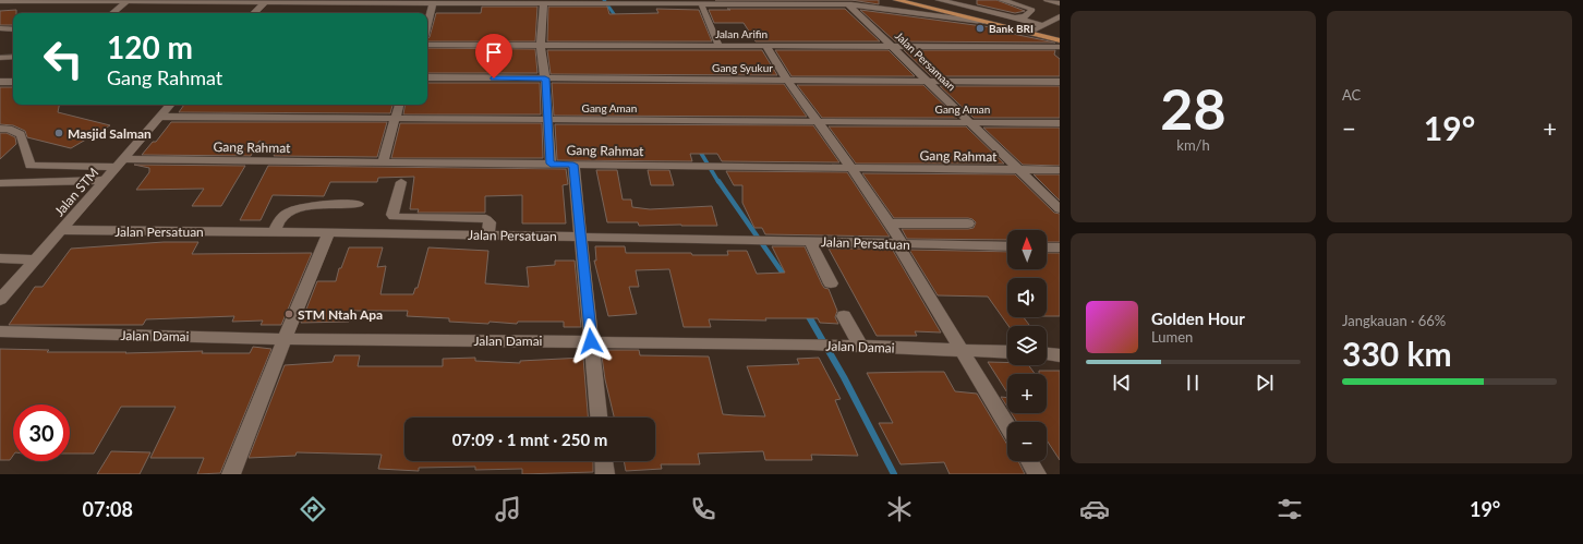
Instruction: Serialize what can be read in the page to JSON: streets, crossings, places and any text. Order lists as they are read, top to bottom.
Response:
{
  "streets": {
    "street": [
      "Jalan Arifin",
      "Jalan Persamaan",
      "Gang Syukur",
      "Gang Aman",
      "Gang Rahmat",
      "Jalan STM",
      "Jalan Persatuan",
      "Jalan Damai"
    ]
  },
  "crossings": [
    ["Jalan Arifin", "Jalan Persamaan"],
    ["Jalan Persamaan", "Gang Syukur"],
    ["Jalan Persamaan", "Gang Aman"],
    ["Jalan Persamaan", "Gang Rahmat"],
    ["Gang Aman", "Jalan STM"],
    ["Gang Rahmat", "Jalan STM"],
    ["Jalan STM", "Jalan Persatuan"]
  ],
  "places": ["Bank BRI", "Masjid Salman", "STM Ntah Apa"],
  "north": "top",
  "page": {
    "tile": [
      ["28", "km/h"],
      "AC",
      ["Jangkauan · 66%", "330 km"]
    ],
    "turn": ["120 m", "Gang Rahmat"],
    "heat": ["−", "19°", "+"],
    "map_buttons": ["+", "−"],
    "song": ["Golden Hour", "Lumen"],
    "limit": "30",
    "trip": "07:09 · 1 mnt · 250 m",
    "tabs": ["07:08", "19°"]
  }
}
